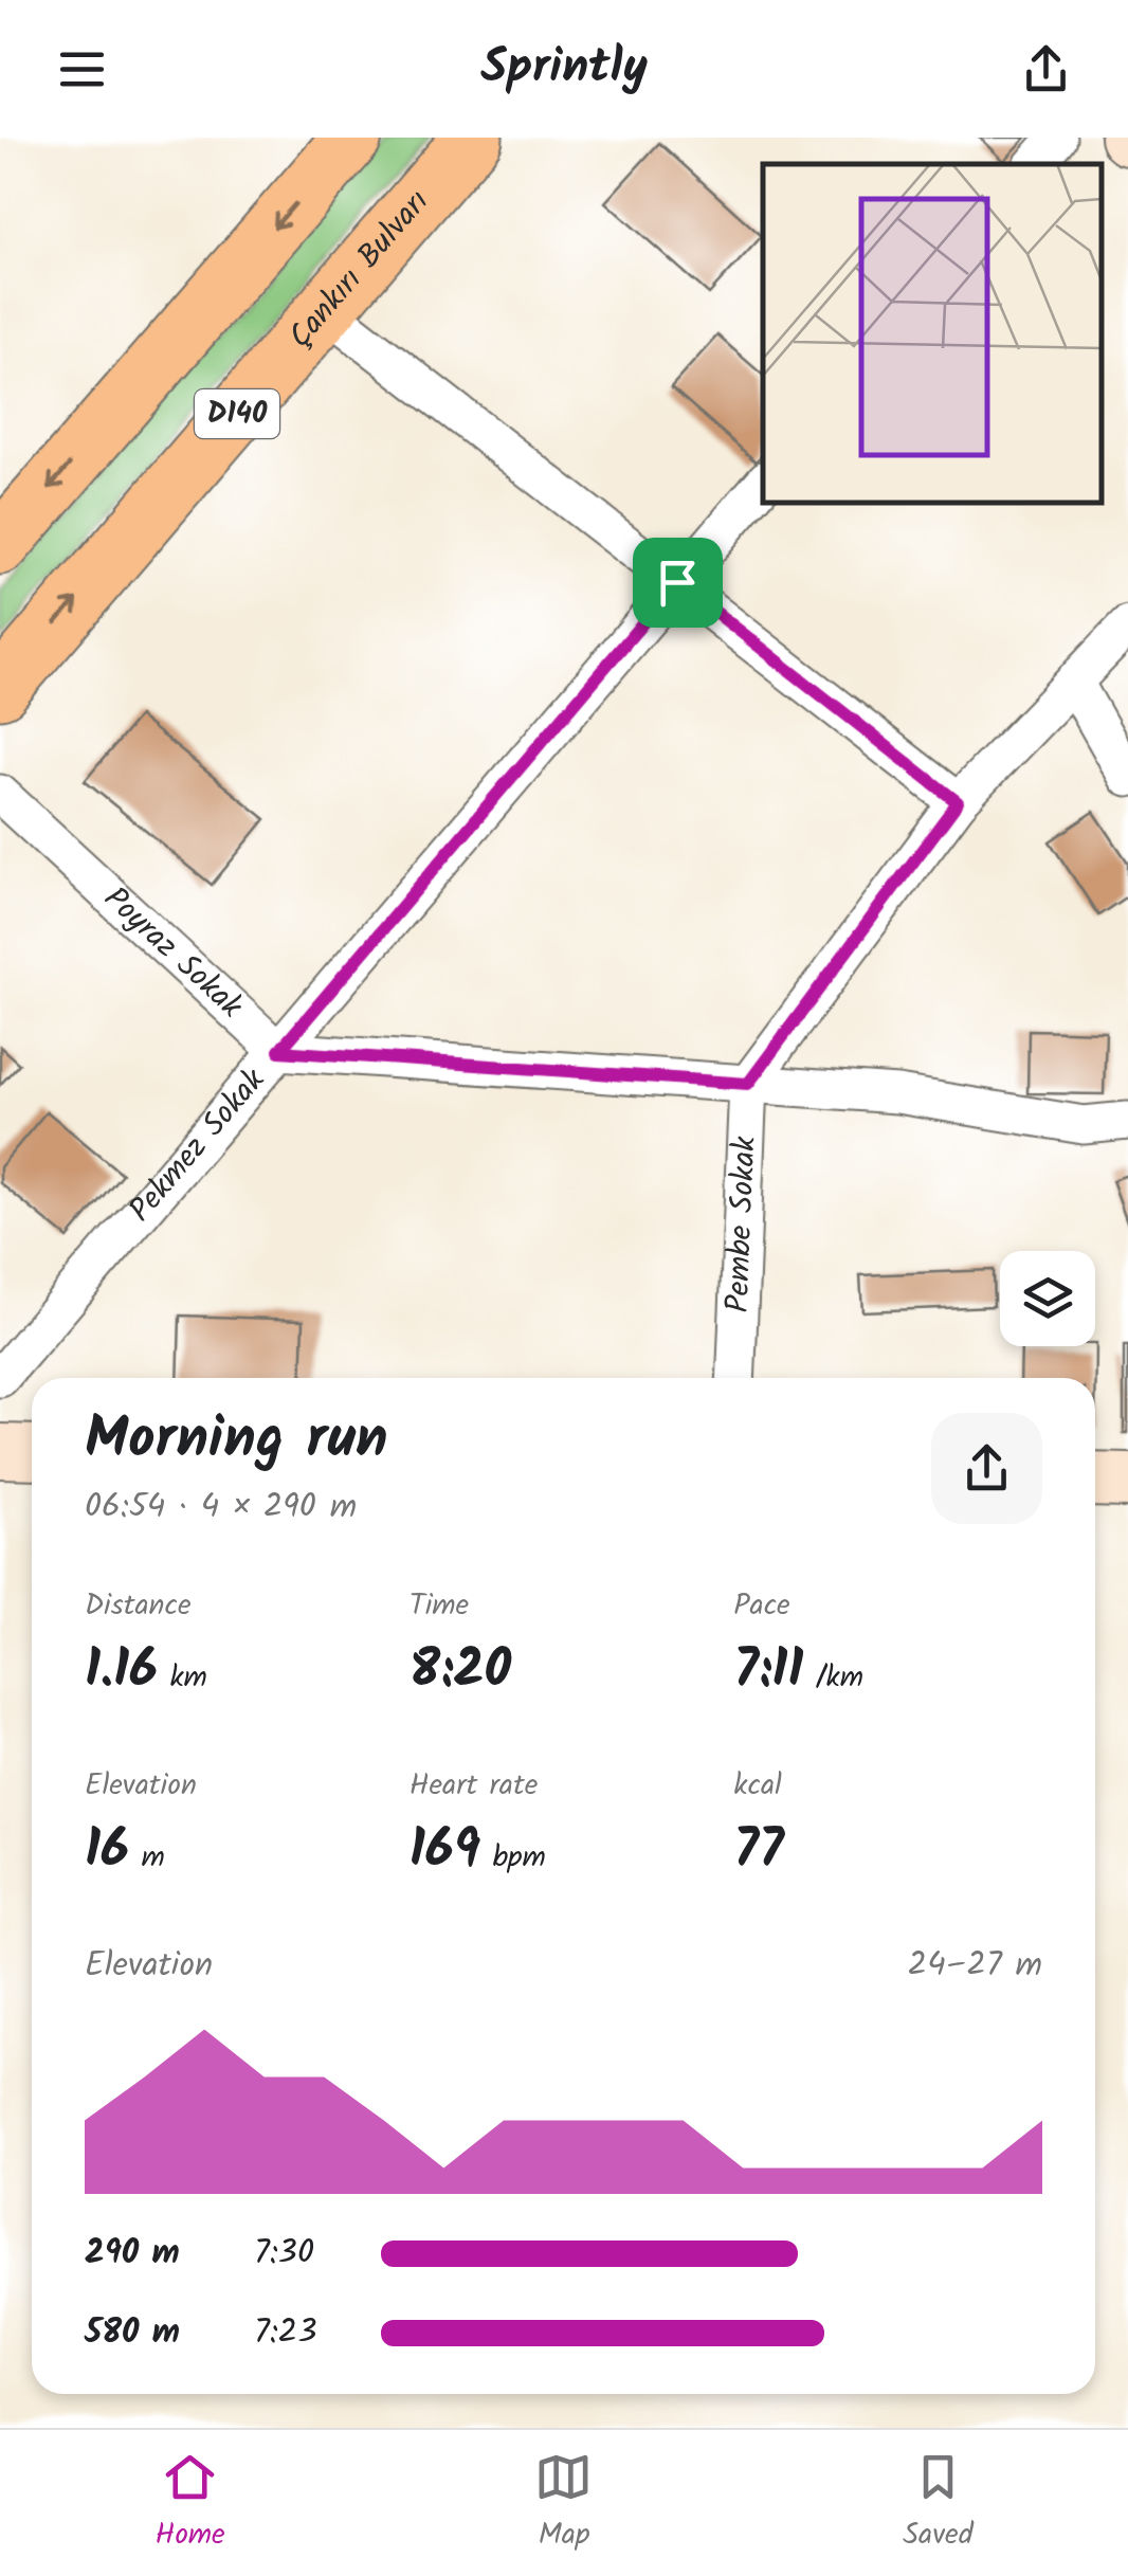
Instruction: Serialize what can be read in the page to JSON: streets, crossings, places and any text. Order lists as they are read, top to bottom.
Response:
{
  "streets": {
    "highway": ["Çankırı Bulvarı", "D140"],
    "street": ["Poyraz Sokak", "Pekmez Sokak", "Pembe Sokak"]
  },
  "crossings": [
    ["Poyraz Sokak", "Pekmez Sokak"]
  ],
  "page": {
    "header": "Sprintly",
    "heading": ["Morning run", "06:54 · 4 × 290 m"],
    "stats": [
      ["Distance", "1.16 km"],
      ["Time", "8:20"],
      ["Pace", "7:11 /km"],
      ["Elevation", "16 m"],
      ["Heart rate", "169 bpm"],
      ["kcal", "77"]
    ],
    "chart": ["Elevation", "24–27 m"],
    "list": [
      {
        "name": "290 m",
        "note": "7:30"
      },
      {
        "name": "580 m",
        "note": "7:23"
      }
    ],
    "tabs": ["Home", "Map", "Saved"]
  }
}
